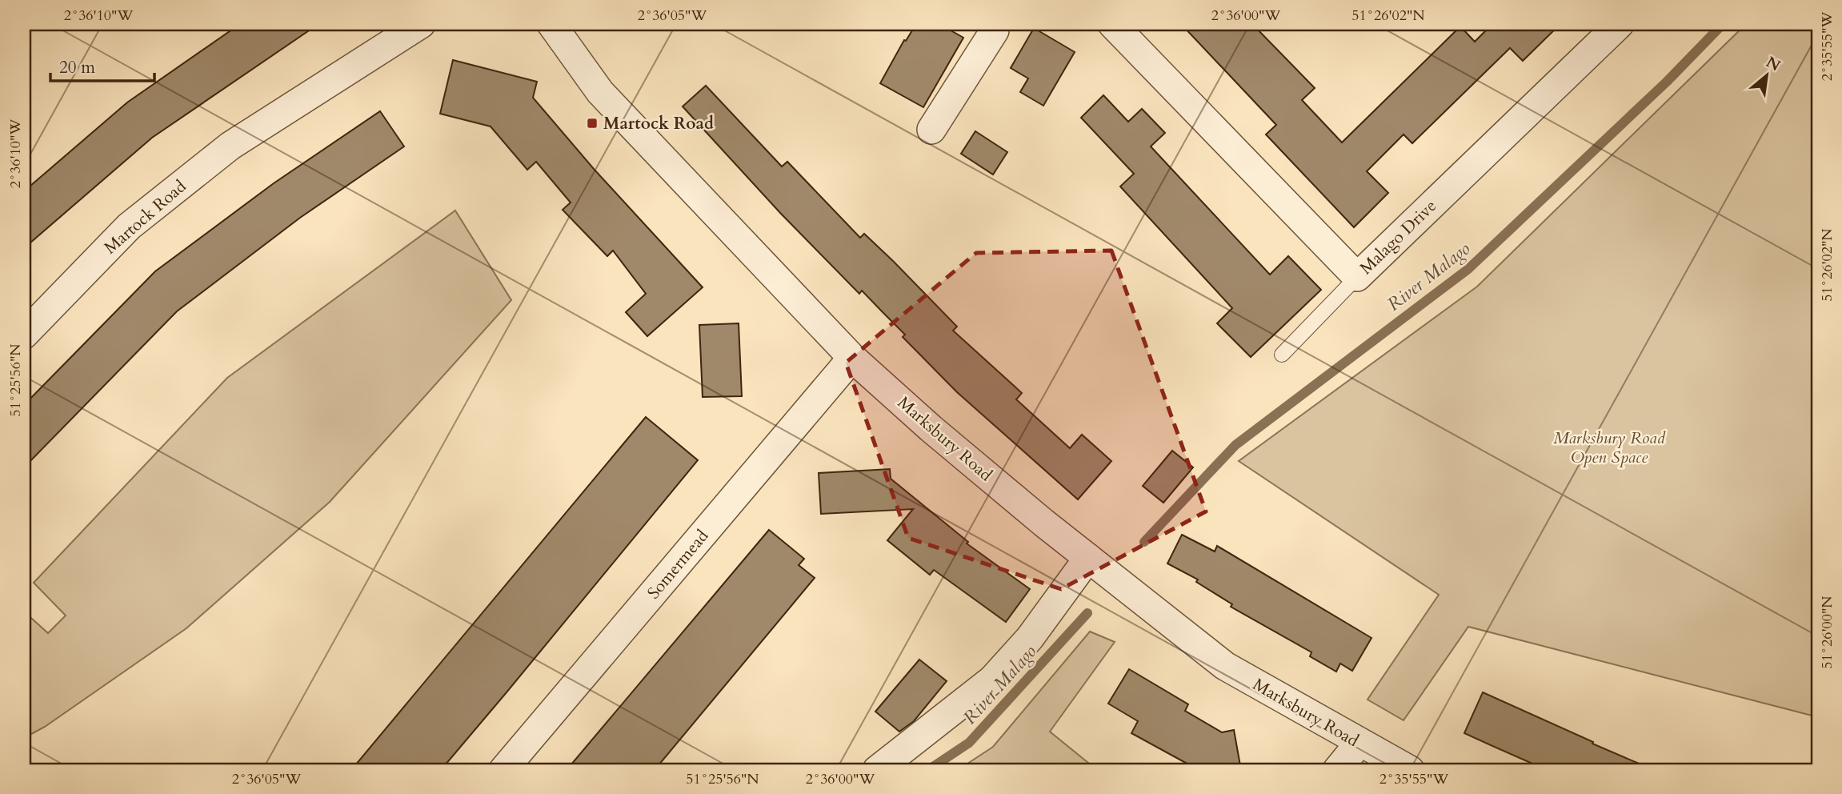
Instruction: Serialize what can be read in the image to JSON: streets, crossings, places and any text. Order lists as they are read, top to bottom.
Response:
{
  "streets": {
    "street": [
      "Martock Road",
      "Malago Drive",
      "Marksbury Road",
      "Somermead"
    ]
  },
  "crossings": [
    ["Marksbury Road", "Somermead"]
  ],
  "water": ["River Malago"],
  "parks": ["Marksbury Road Open Space"],
  "places": {
    "transit": ["Martock Road"]
  },
  "scale_bar": "20 m",
  "north": "top right",
  "coordinates": [
    "2°36'10\"W",
    "2°36'05\"W",
    "2°36'00\"W",
    "51°26'02\"N",
    "2°35'55\"W",
    "51°25'56\"N",
    "51°26'00\"N"
  ]
}
